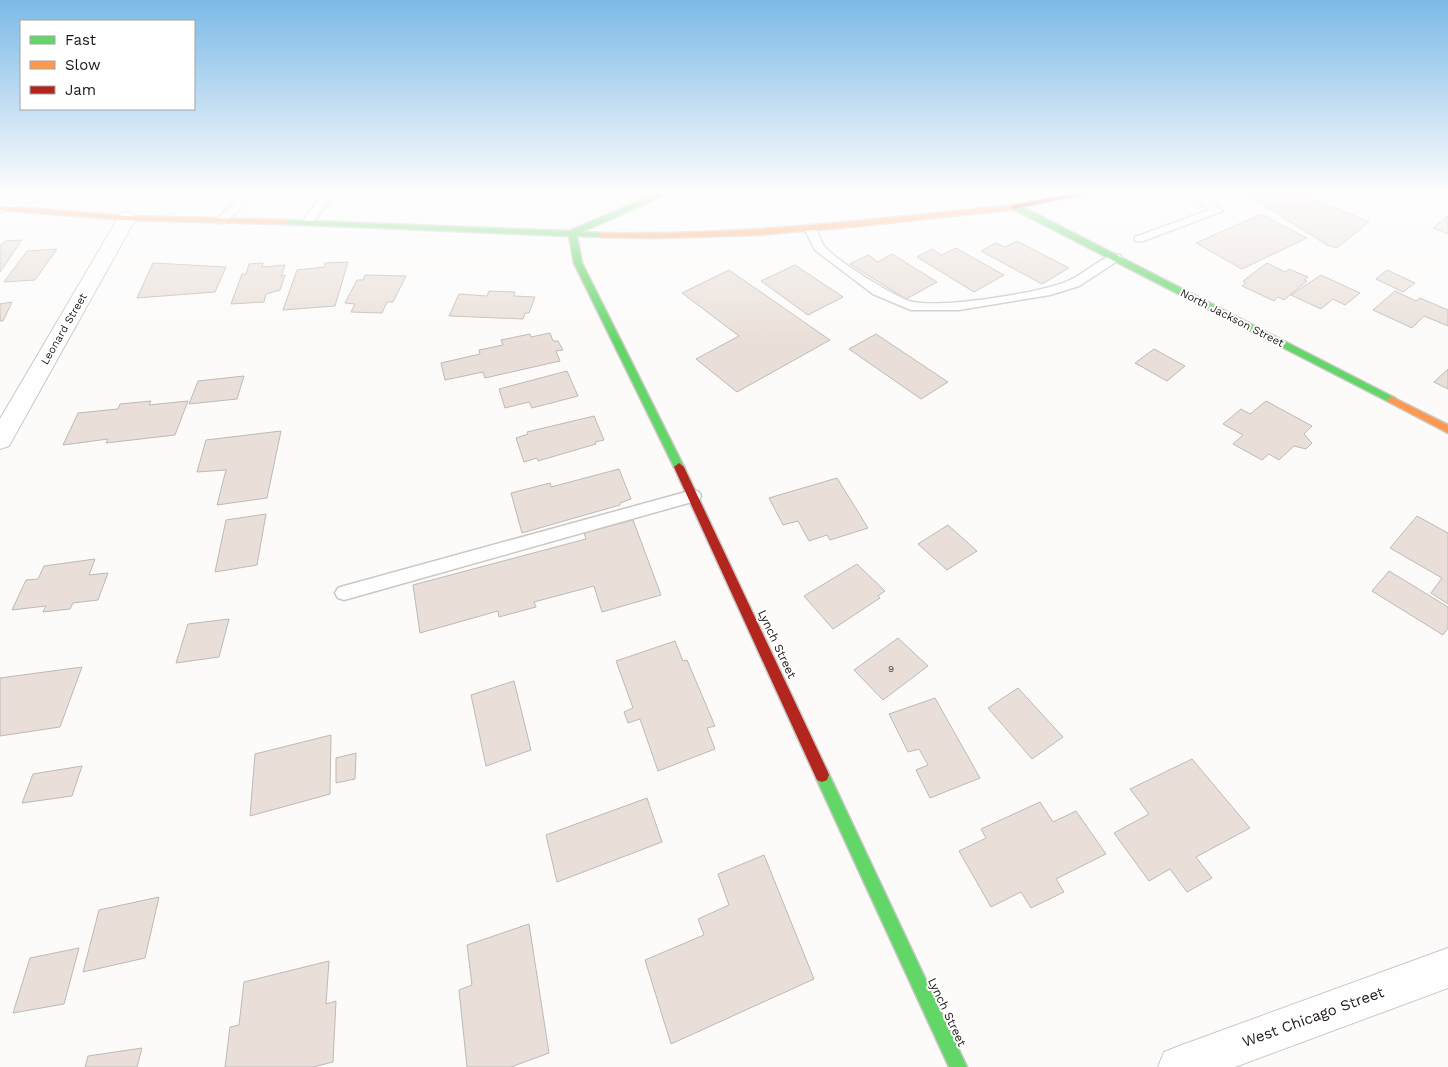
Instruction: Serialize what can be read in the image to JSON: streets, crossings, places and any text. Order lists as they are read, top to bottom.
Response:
{
  "streets": {
    "street": [
      "North Jackson Street",
      "Leonard Street",
      "Lynch Street",
      "West Chicago Street"
    ]
  },
  "house_numbers": ["9"],
  "legend": ["Fast", "Slow", "Jam"]
}
